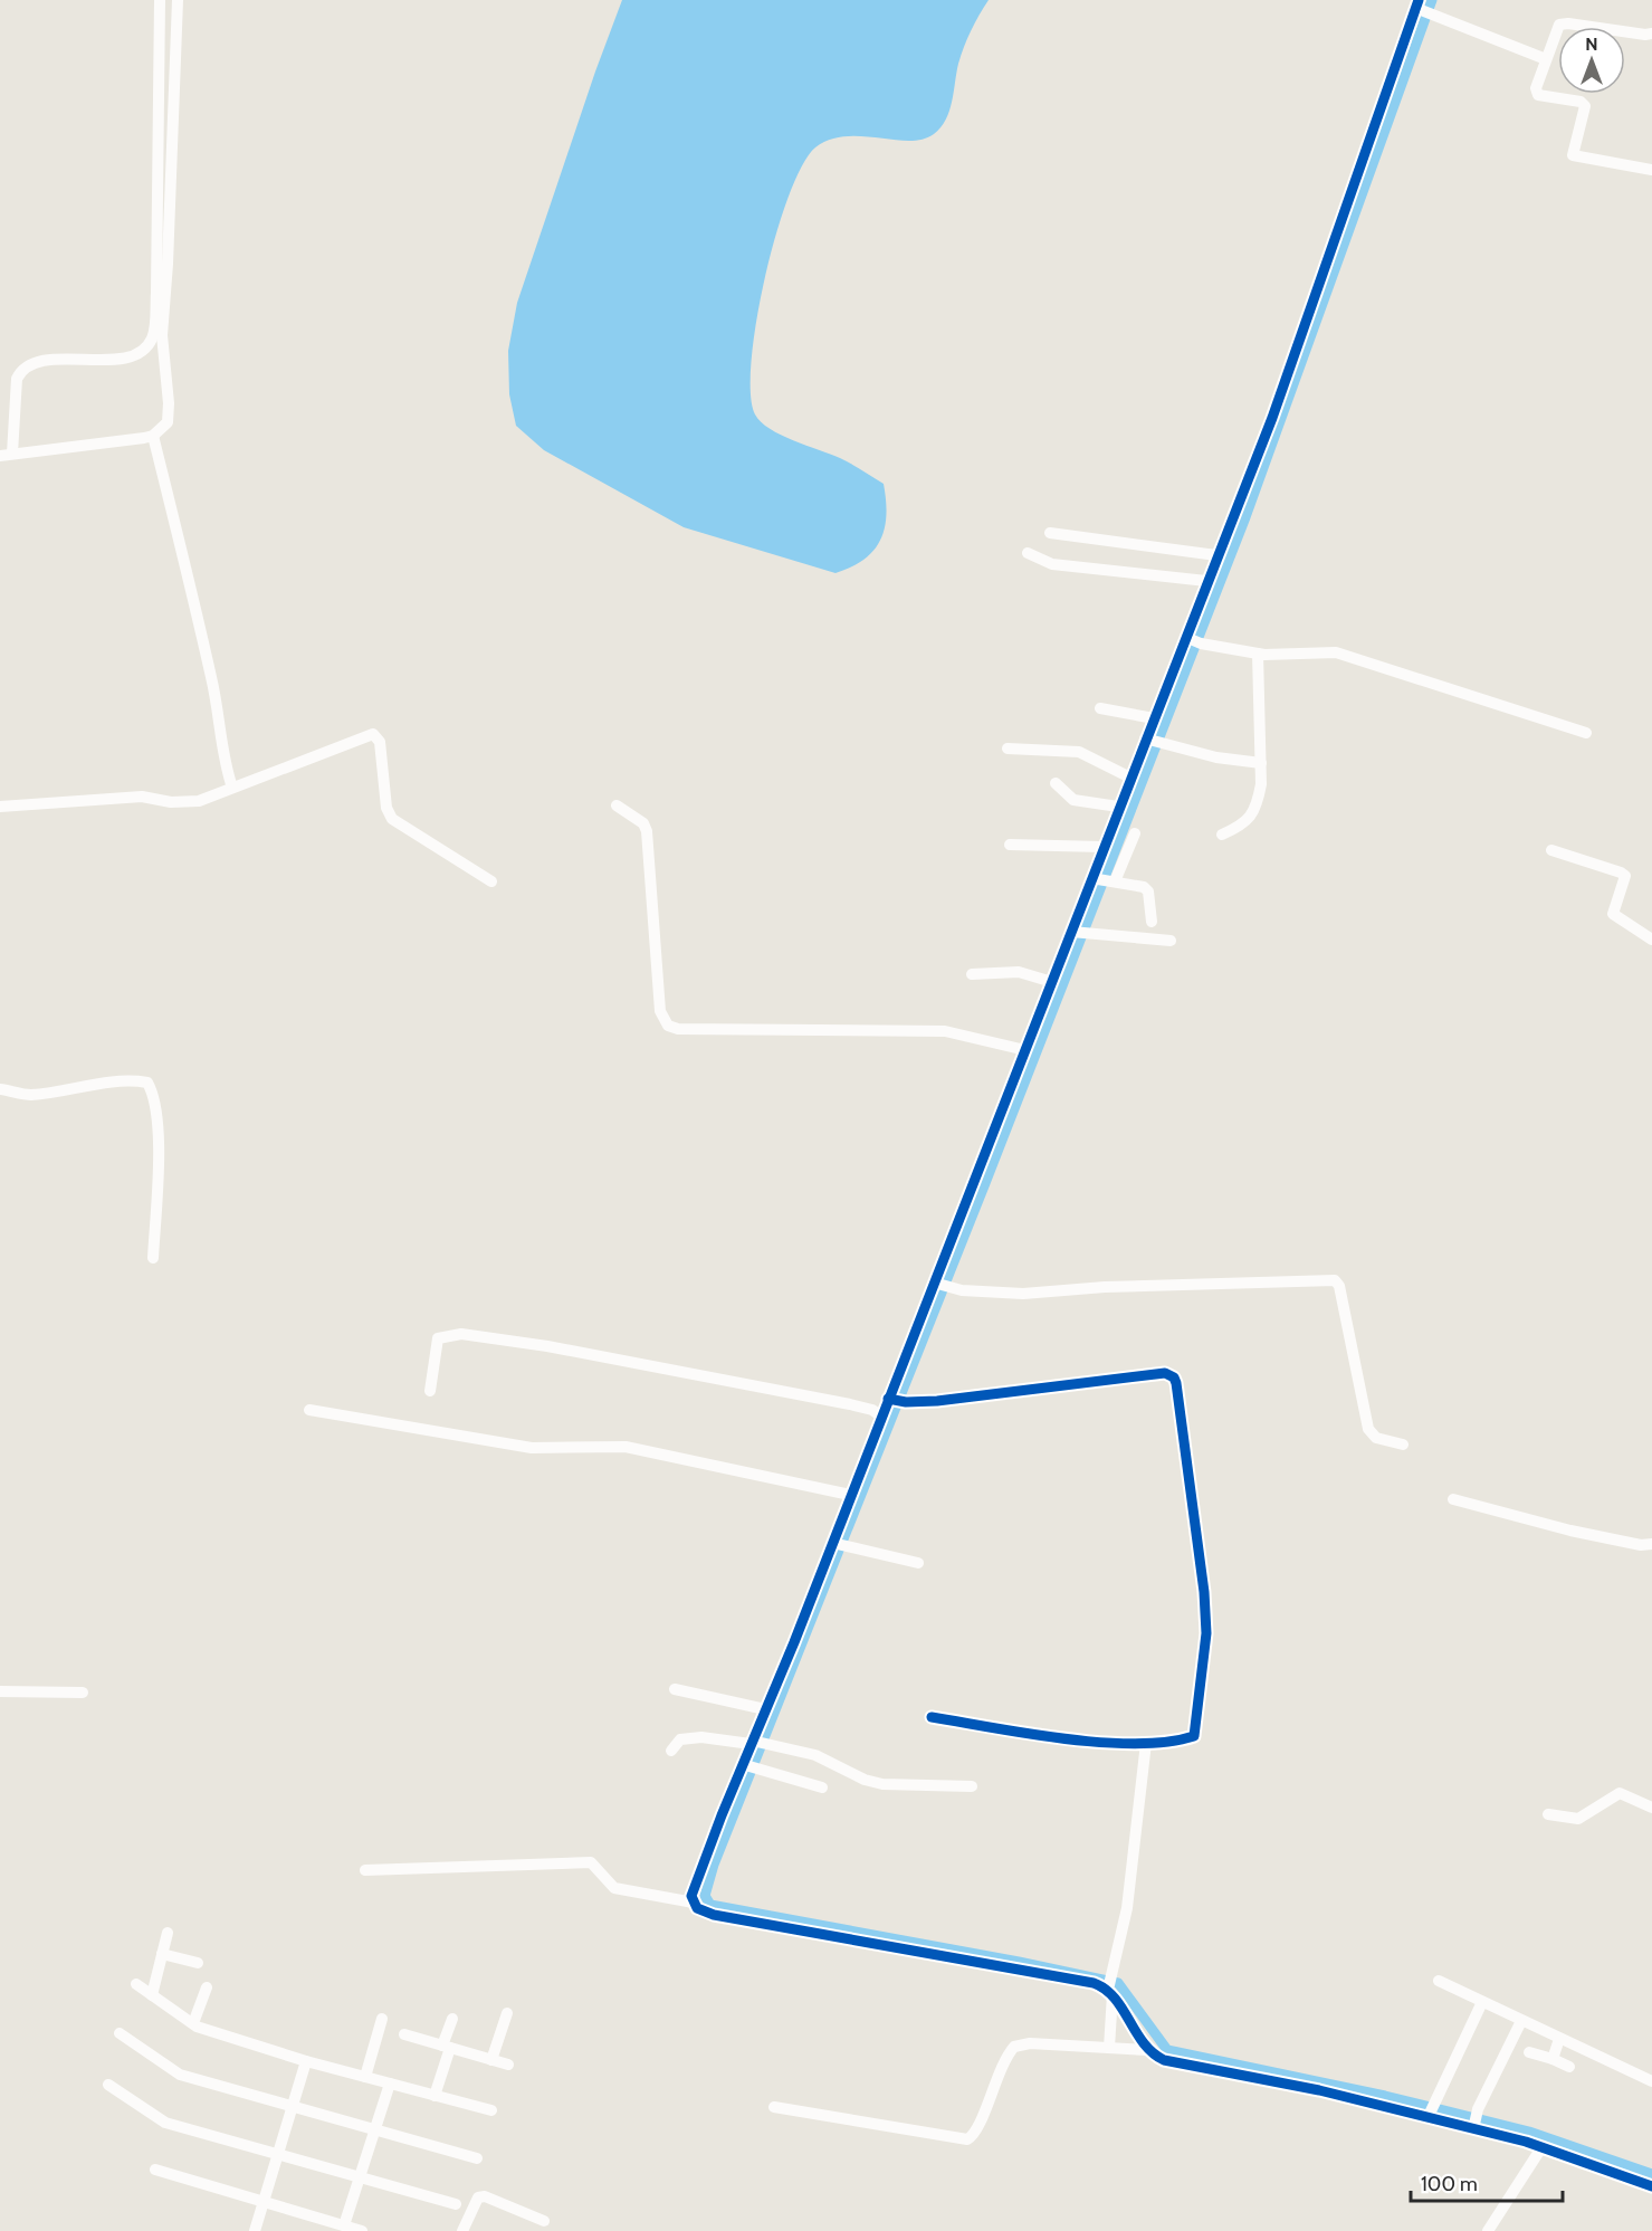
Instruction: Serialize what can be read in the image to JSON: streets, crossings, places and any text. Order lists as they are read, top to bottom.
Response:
{
  "scale_bar": "100 m",
  "north": "top"
}
